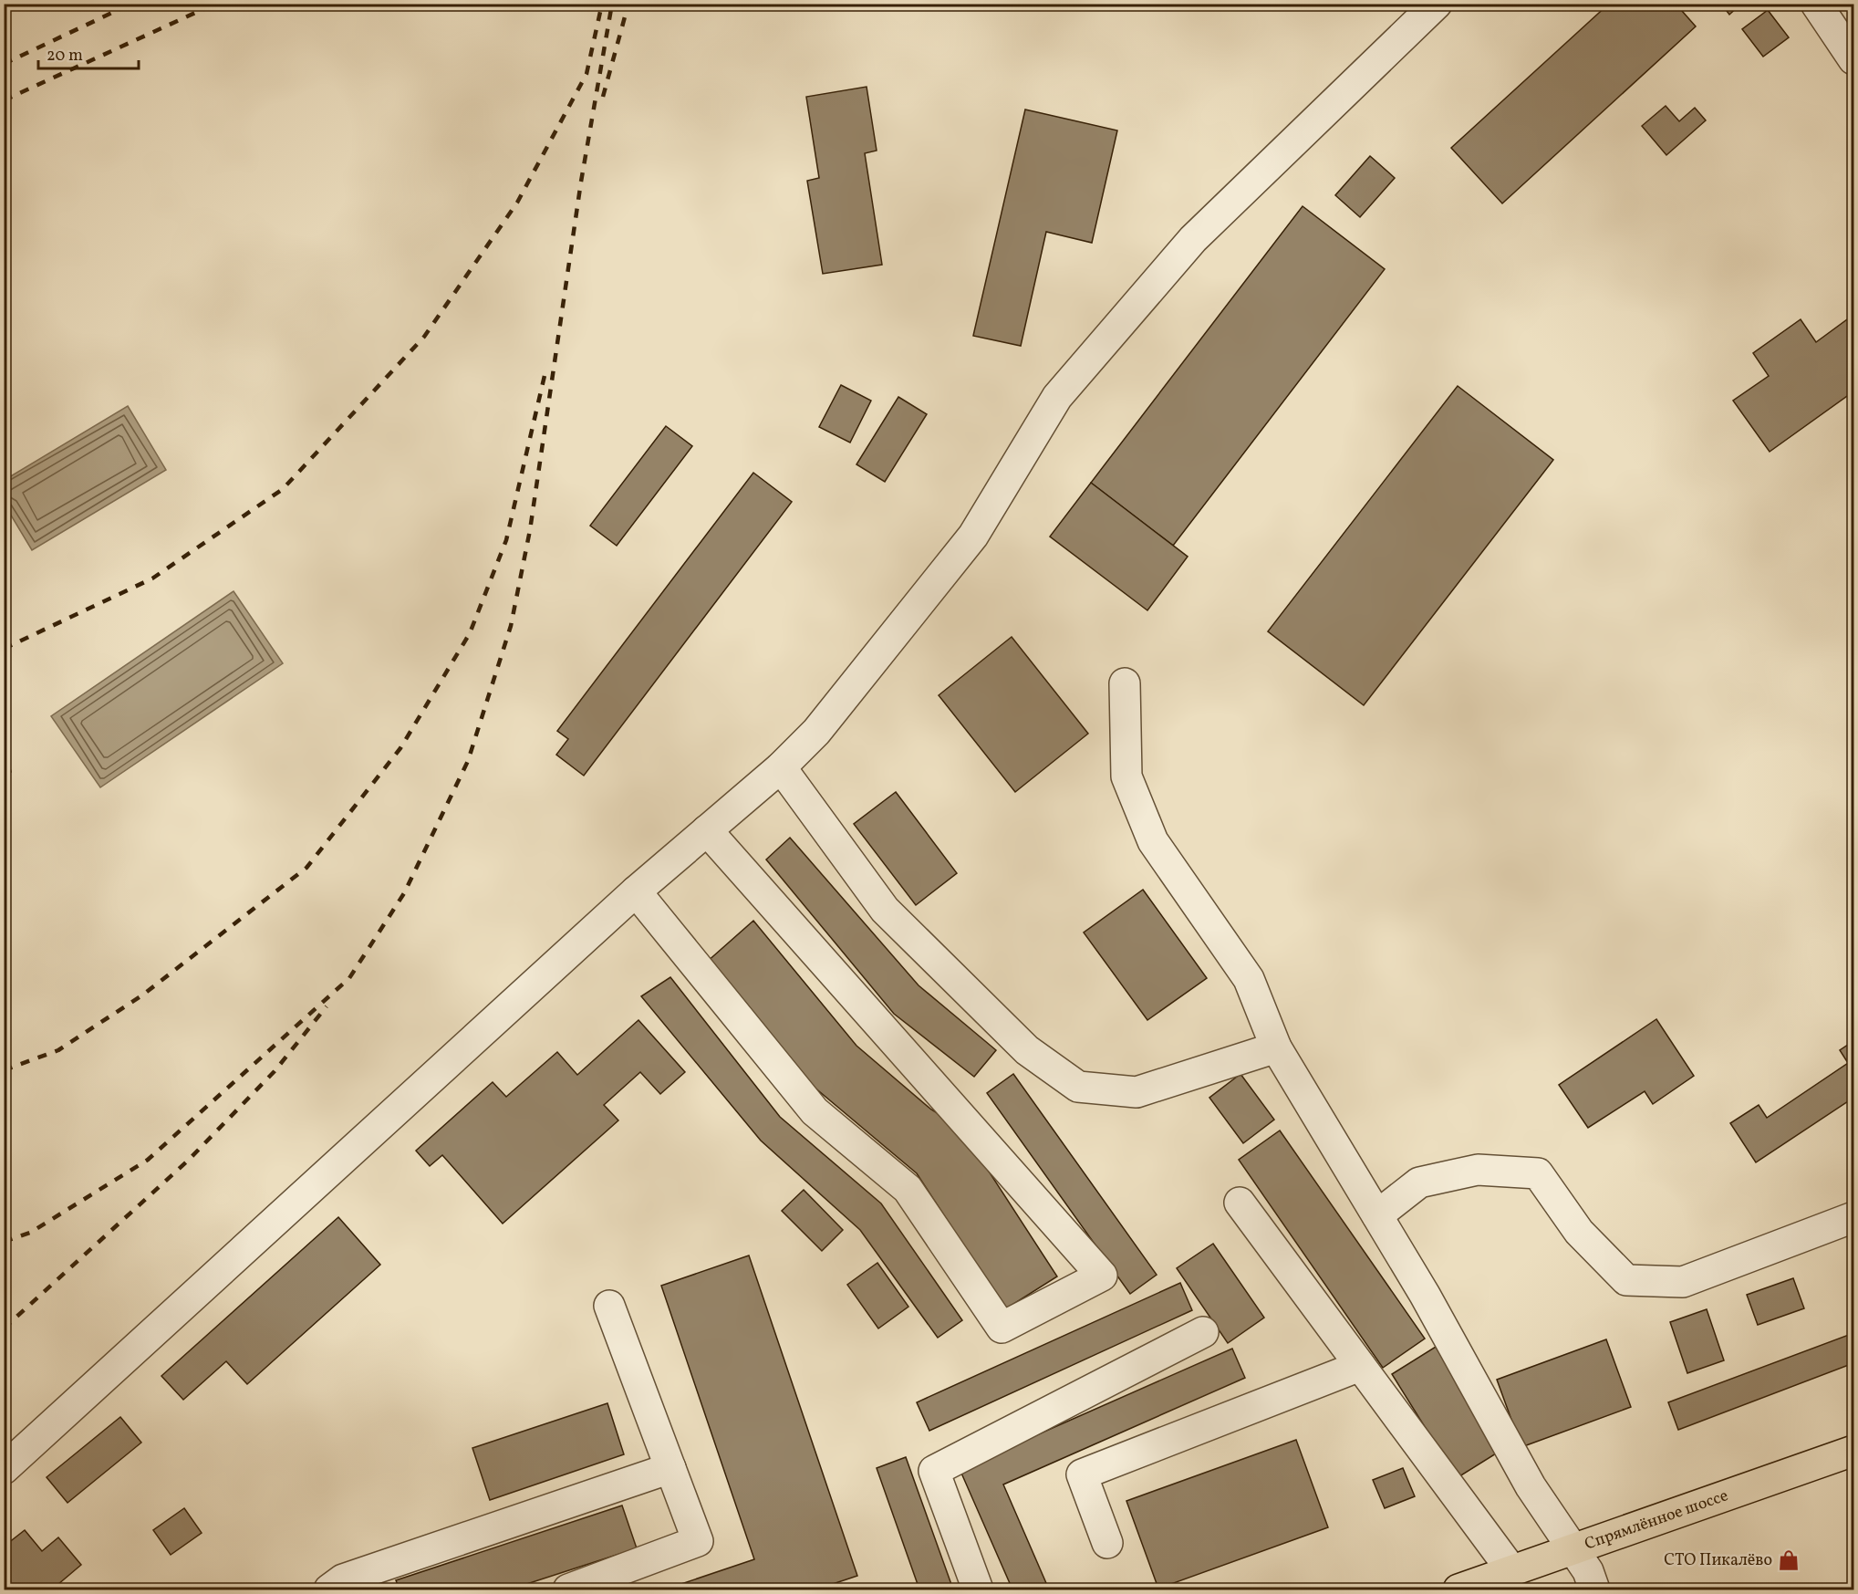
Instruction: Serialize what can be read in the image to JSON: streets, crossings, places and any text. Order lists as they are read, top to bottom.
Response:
{
  "streets": {
    "main road": ["Спрямлённое шоссе"]
  },
  "places": {
    "shop": ["СТО Пикалёво"]
  },
  "scale_bar": "20 m"
}
